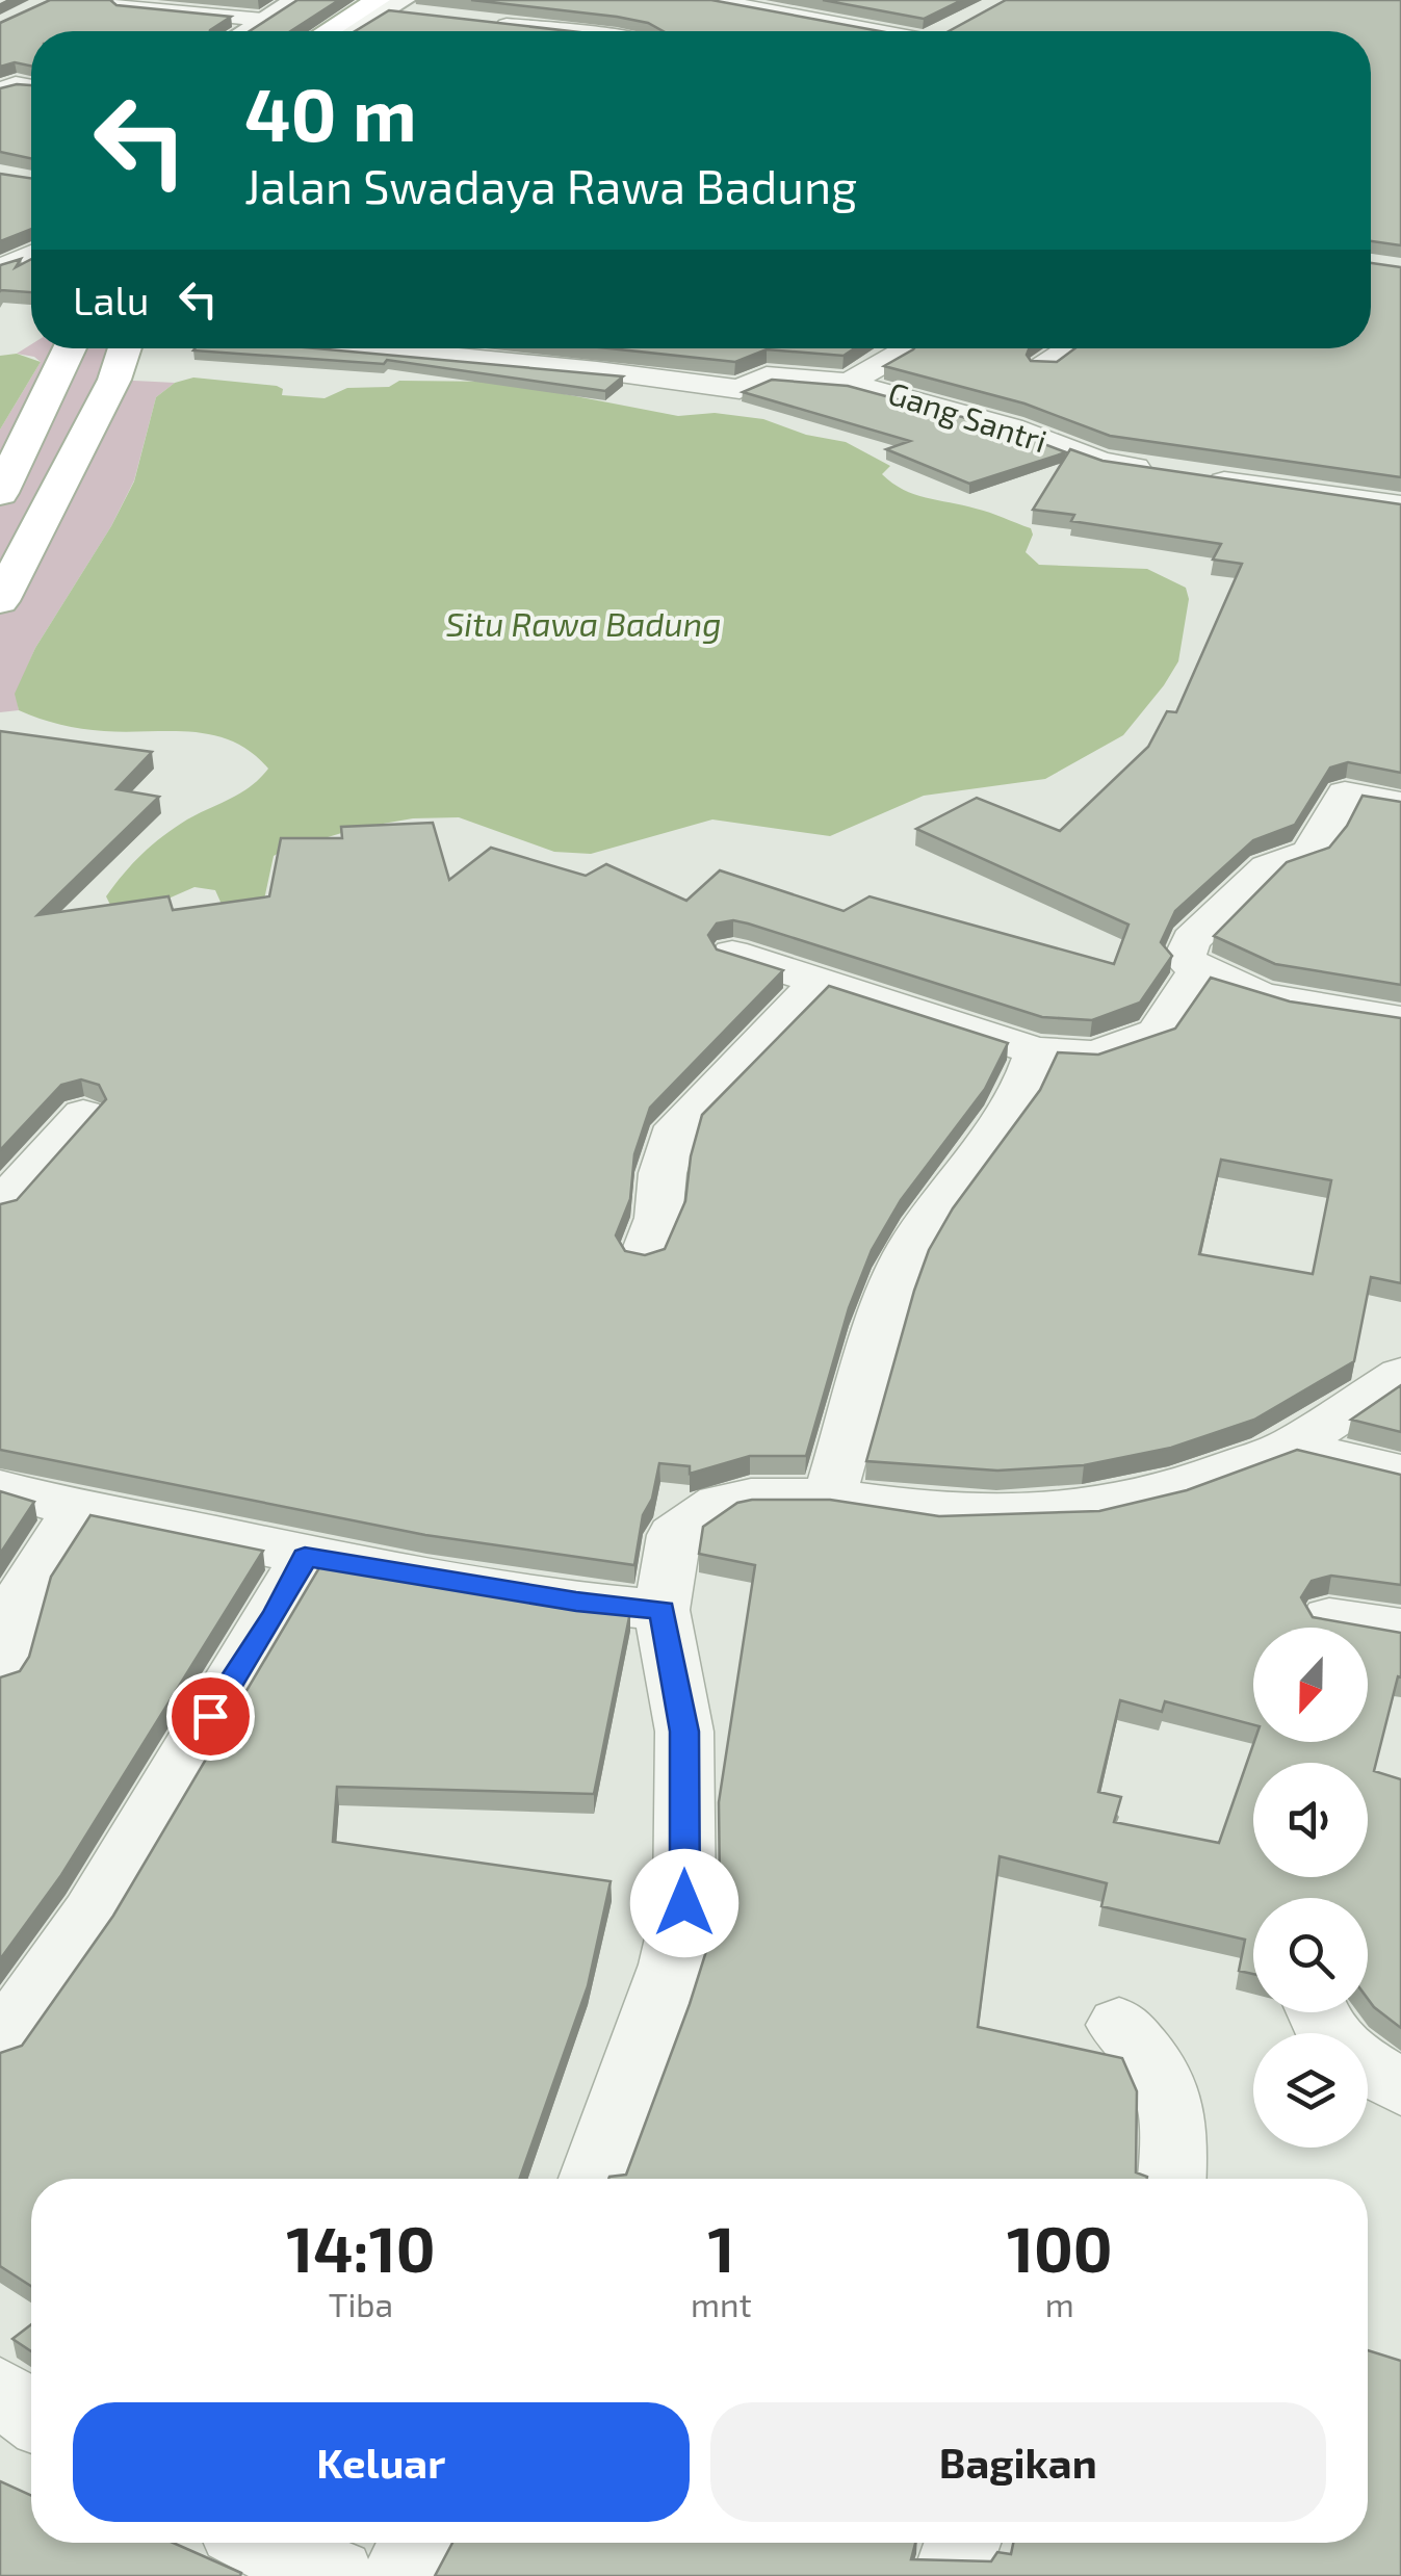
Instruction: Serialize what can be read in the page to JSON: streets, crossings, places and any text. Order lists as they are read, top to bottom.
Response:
{
  "streets": {
    "street": ["Gang Santri"]
  },
  "water": ["Situ Rawa Badung"],
  "north": "bottom",
  "page": {
    "turn": ["40 m", "Jalan Swadaya Rawa Badung"],
    "then": "Lalu",
    "eta": [
      "14:10",
      "Tiba",
      "1",
      "mnt",
      "100",
      "m"
    ],
    "buttons": ["Keluar", "Bagikan"]
  }
}
